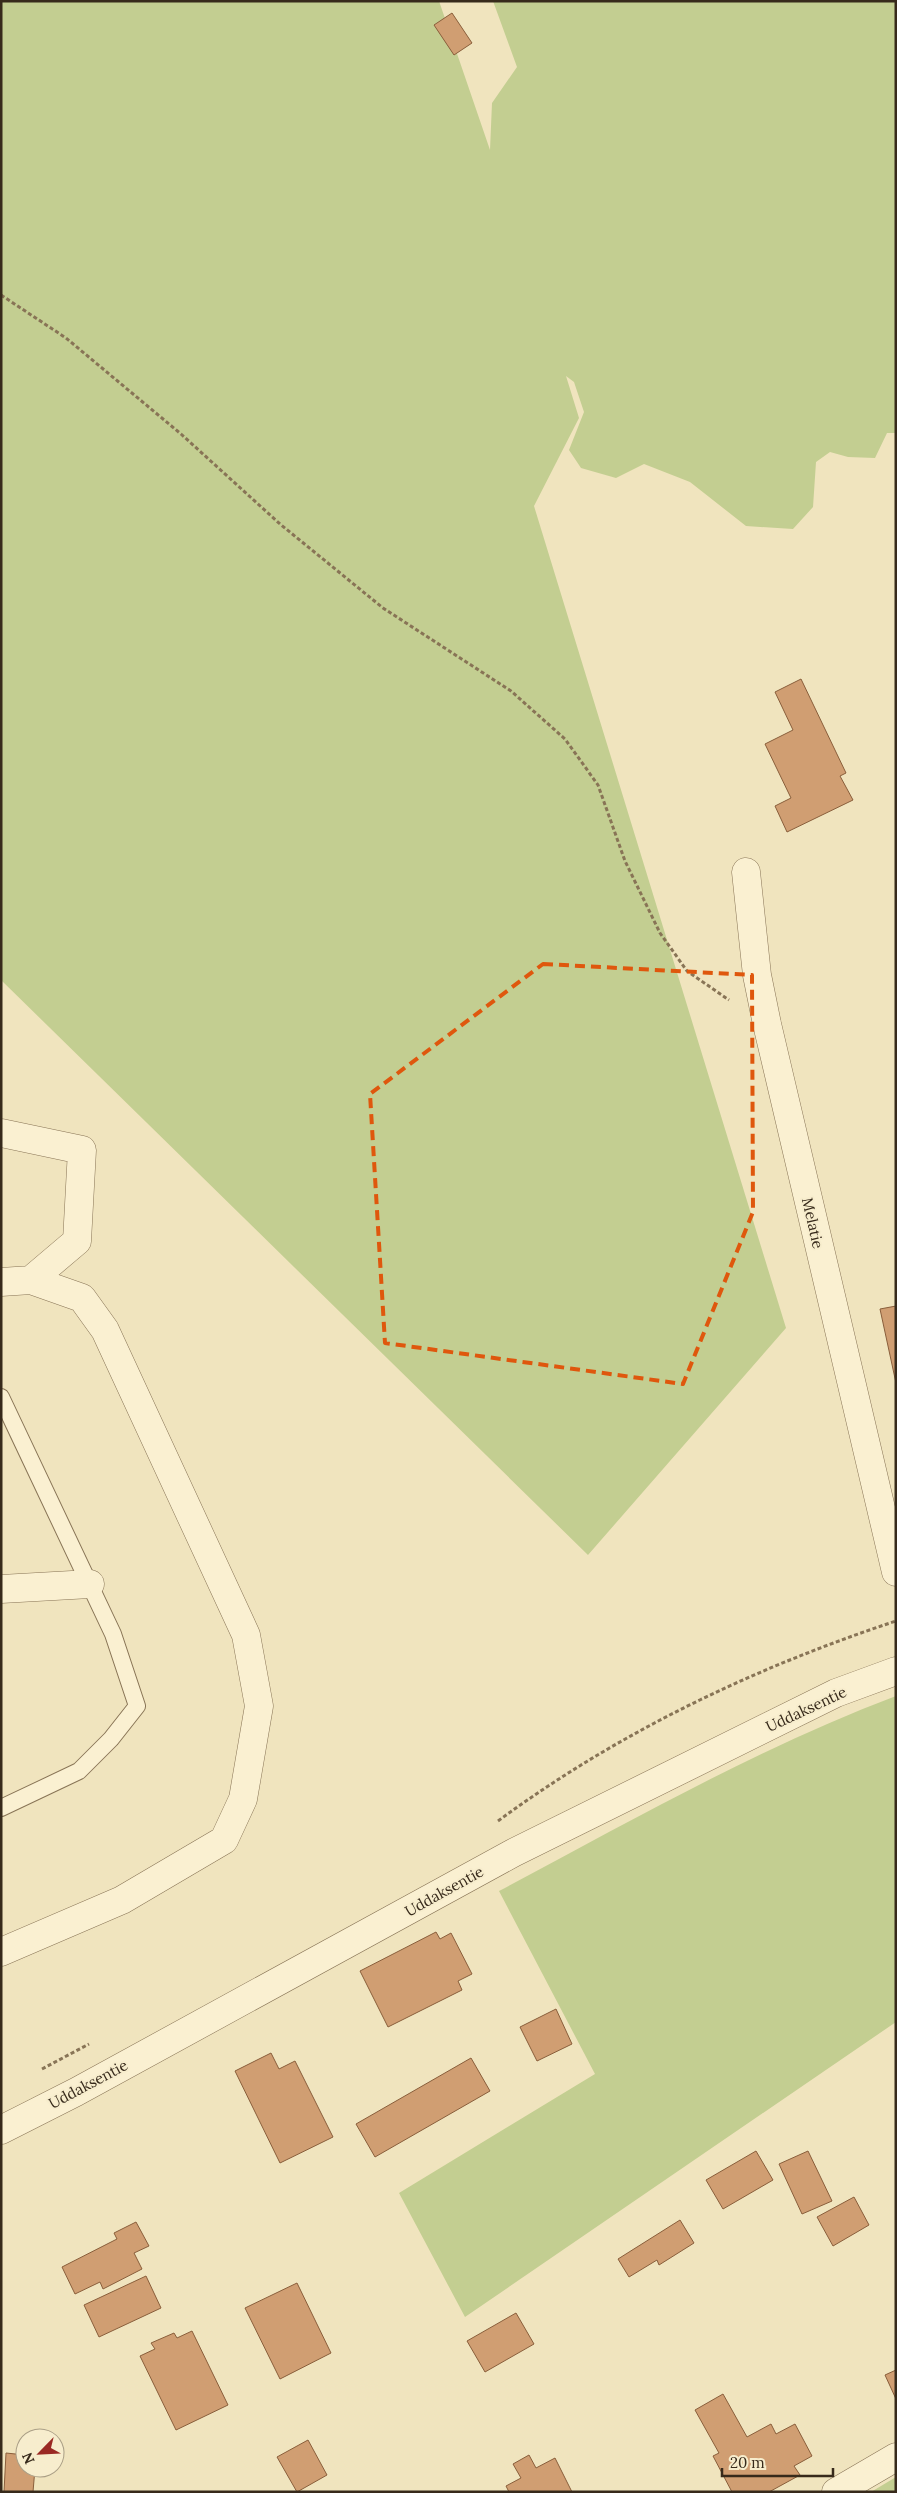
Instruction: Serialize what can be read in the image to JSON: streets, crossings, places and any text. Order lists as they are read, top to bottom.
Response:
{
  "streets": {
    "street": ["Melatie", "Uddaksentie"]
  },
  "scale_bar": "20 m",
  "north": "bottom left"
}
